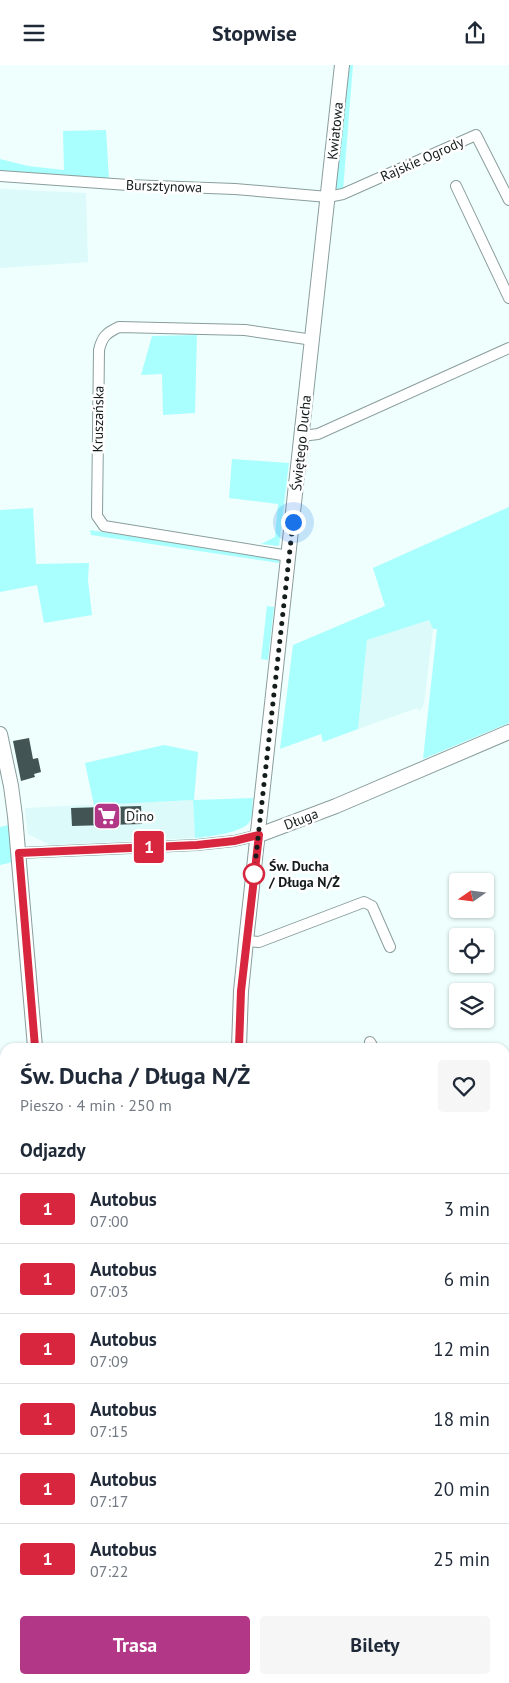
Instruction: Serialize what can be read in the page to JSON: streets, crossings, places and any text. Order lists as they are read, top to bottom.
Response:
{
  "streets": {
    "main road": ["Kwiatowa", "Świętego Ducha", "Długa"],
    "street": ["Rajskie Ogrody", "Bursztynowa", "Kruszańska"]
  },
  "crossings": [
    ["Kwiatowa", "Rajskie Ogrody"],
    ["Kwiatowa", "Bursztynowa"],
    ["Kwiatowa", "Świętego Ducha"],
    ["Rajskie Ogrody", "Bursztynowa"],
    ["Rajskie Ogrody", "Świętego Ducha"],
    ["Bursztynowa", "Świętego Ducha"],
    ["Kruszańska", "Świętego Ducha"],
    ["Świętego Ducha", "Długa"]
  ],
  "places": {
    "supermarket": ["Dino"],
    "other": ["Św. Ducha / Długa N/Ż"]
  },
  "lines": ["bus line 1"],
  "north": "left",
  "page": {
    "header": "Stopwise",
    "on_map": "1",
    "heading": [
      ["Św. Ducha / Długa N/Ż", "Pieszo · 4 min · 250 m"],
      "Odjazdy"
    ],
    "list": [
      {
        "mark": "1",
        "name": "Autobus",
        "note": "07:00",
        "value": "3 min"
      },
      {
        "mark": "1",
        "name": "Autobus",
        "note": "07:03",
        "value": "6 min"
      },
      {
        "mark": "1",
        "name": "Autobus",
        "note": "07:09",
        "value": "12 min"
      },
      {
        "mark": "1",
        "name": "Autobus",
        "note": "07:15",
        "value": "18 min"
      },
      {
        "mark": "1",
        "name": "Autobus",
        "note": "07:17",
        "value": "20 min"
      },
      {
        "mark": "1",
        "name": "Autobus",
        "note": "07:22",
        "value": "25 min"
      }
    ],
    "buttons": ["Trasa", "Bilety"]
  }
}
